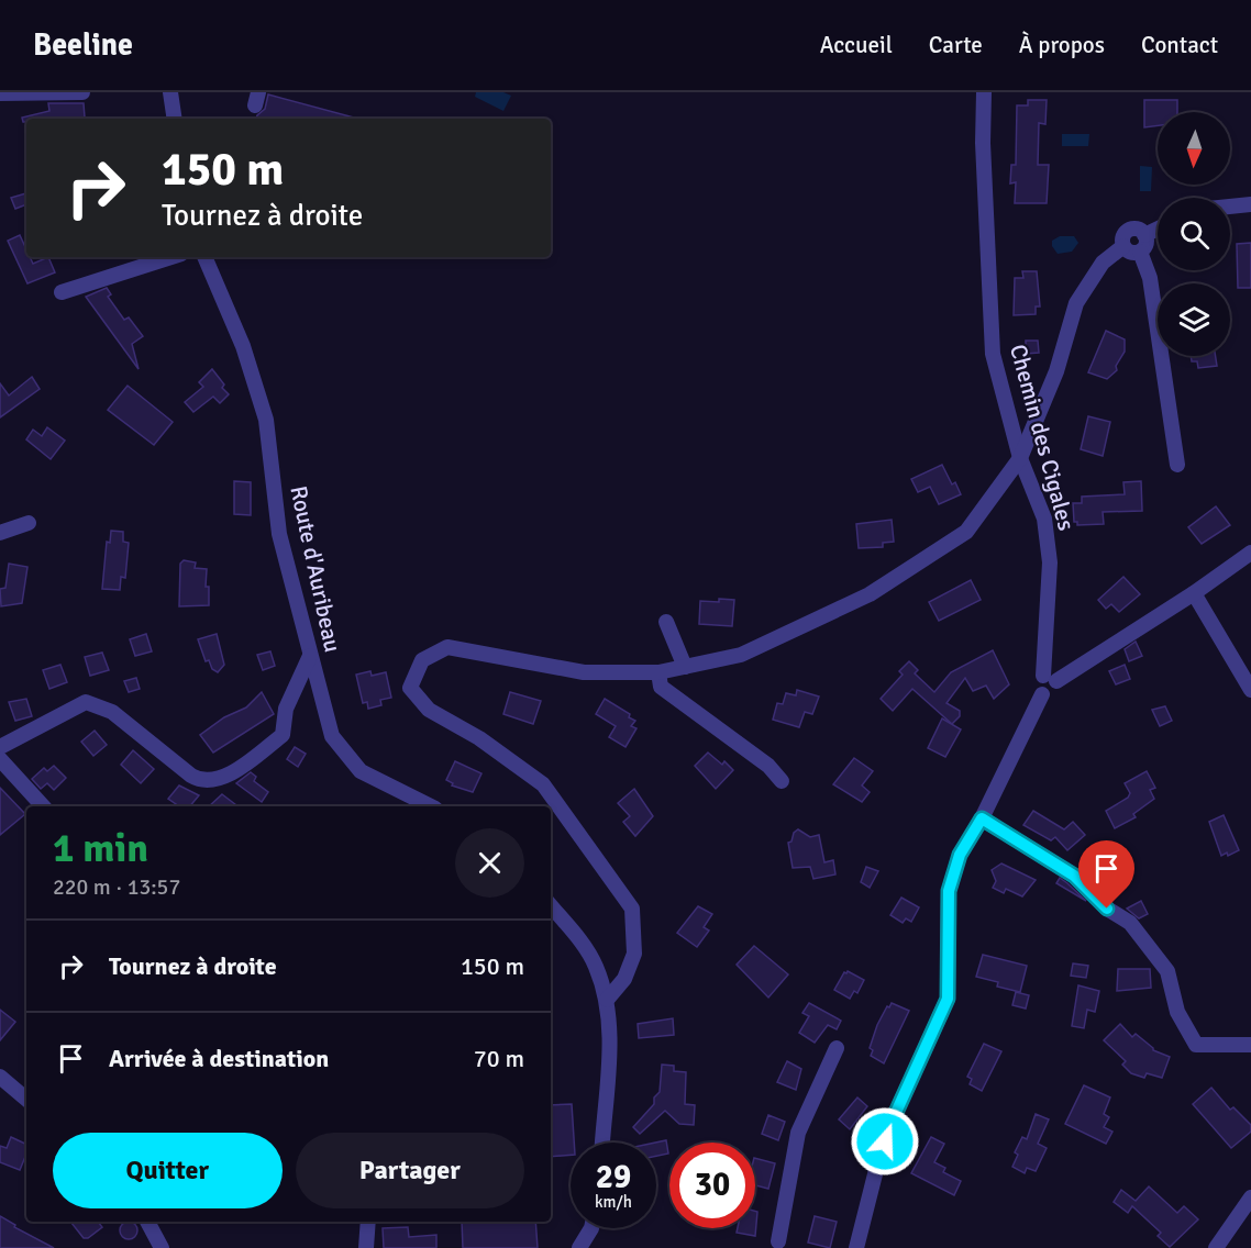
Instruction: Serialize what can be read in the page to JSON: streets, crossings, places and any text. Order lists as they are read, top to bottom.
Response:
{
  "streets": {
    "street": ["Chemin des Cigales", "Route d'Auribeau"]
  },
  "north": "bottom",
  "page": {
    "header": "Beeline",
    "nav": [
      "Accueil",
      "Carte",
      "À propos",
      "Contact"
    ],
    "turn": ["150 m", "Tournez à droite"],
    "heading": ["1 min", "220 m · 13:57"],
    "list": [
      {
        "name": "Tournez à droite",
        "value": "150 m"
      },
      {
        "name": "Arrivée à destination",
        "value": "70 m"
      }
    ],
    "buttons": ["Quitter", "Partager"],
    "speed": "29 km/h",
    "limit": "30"
  }
}
